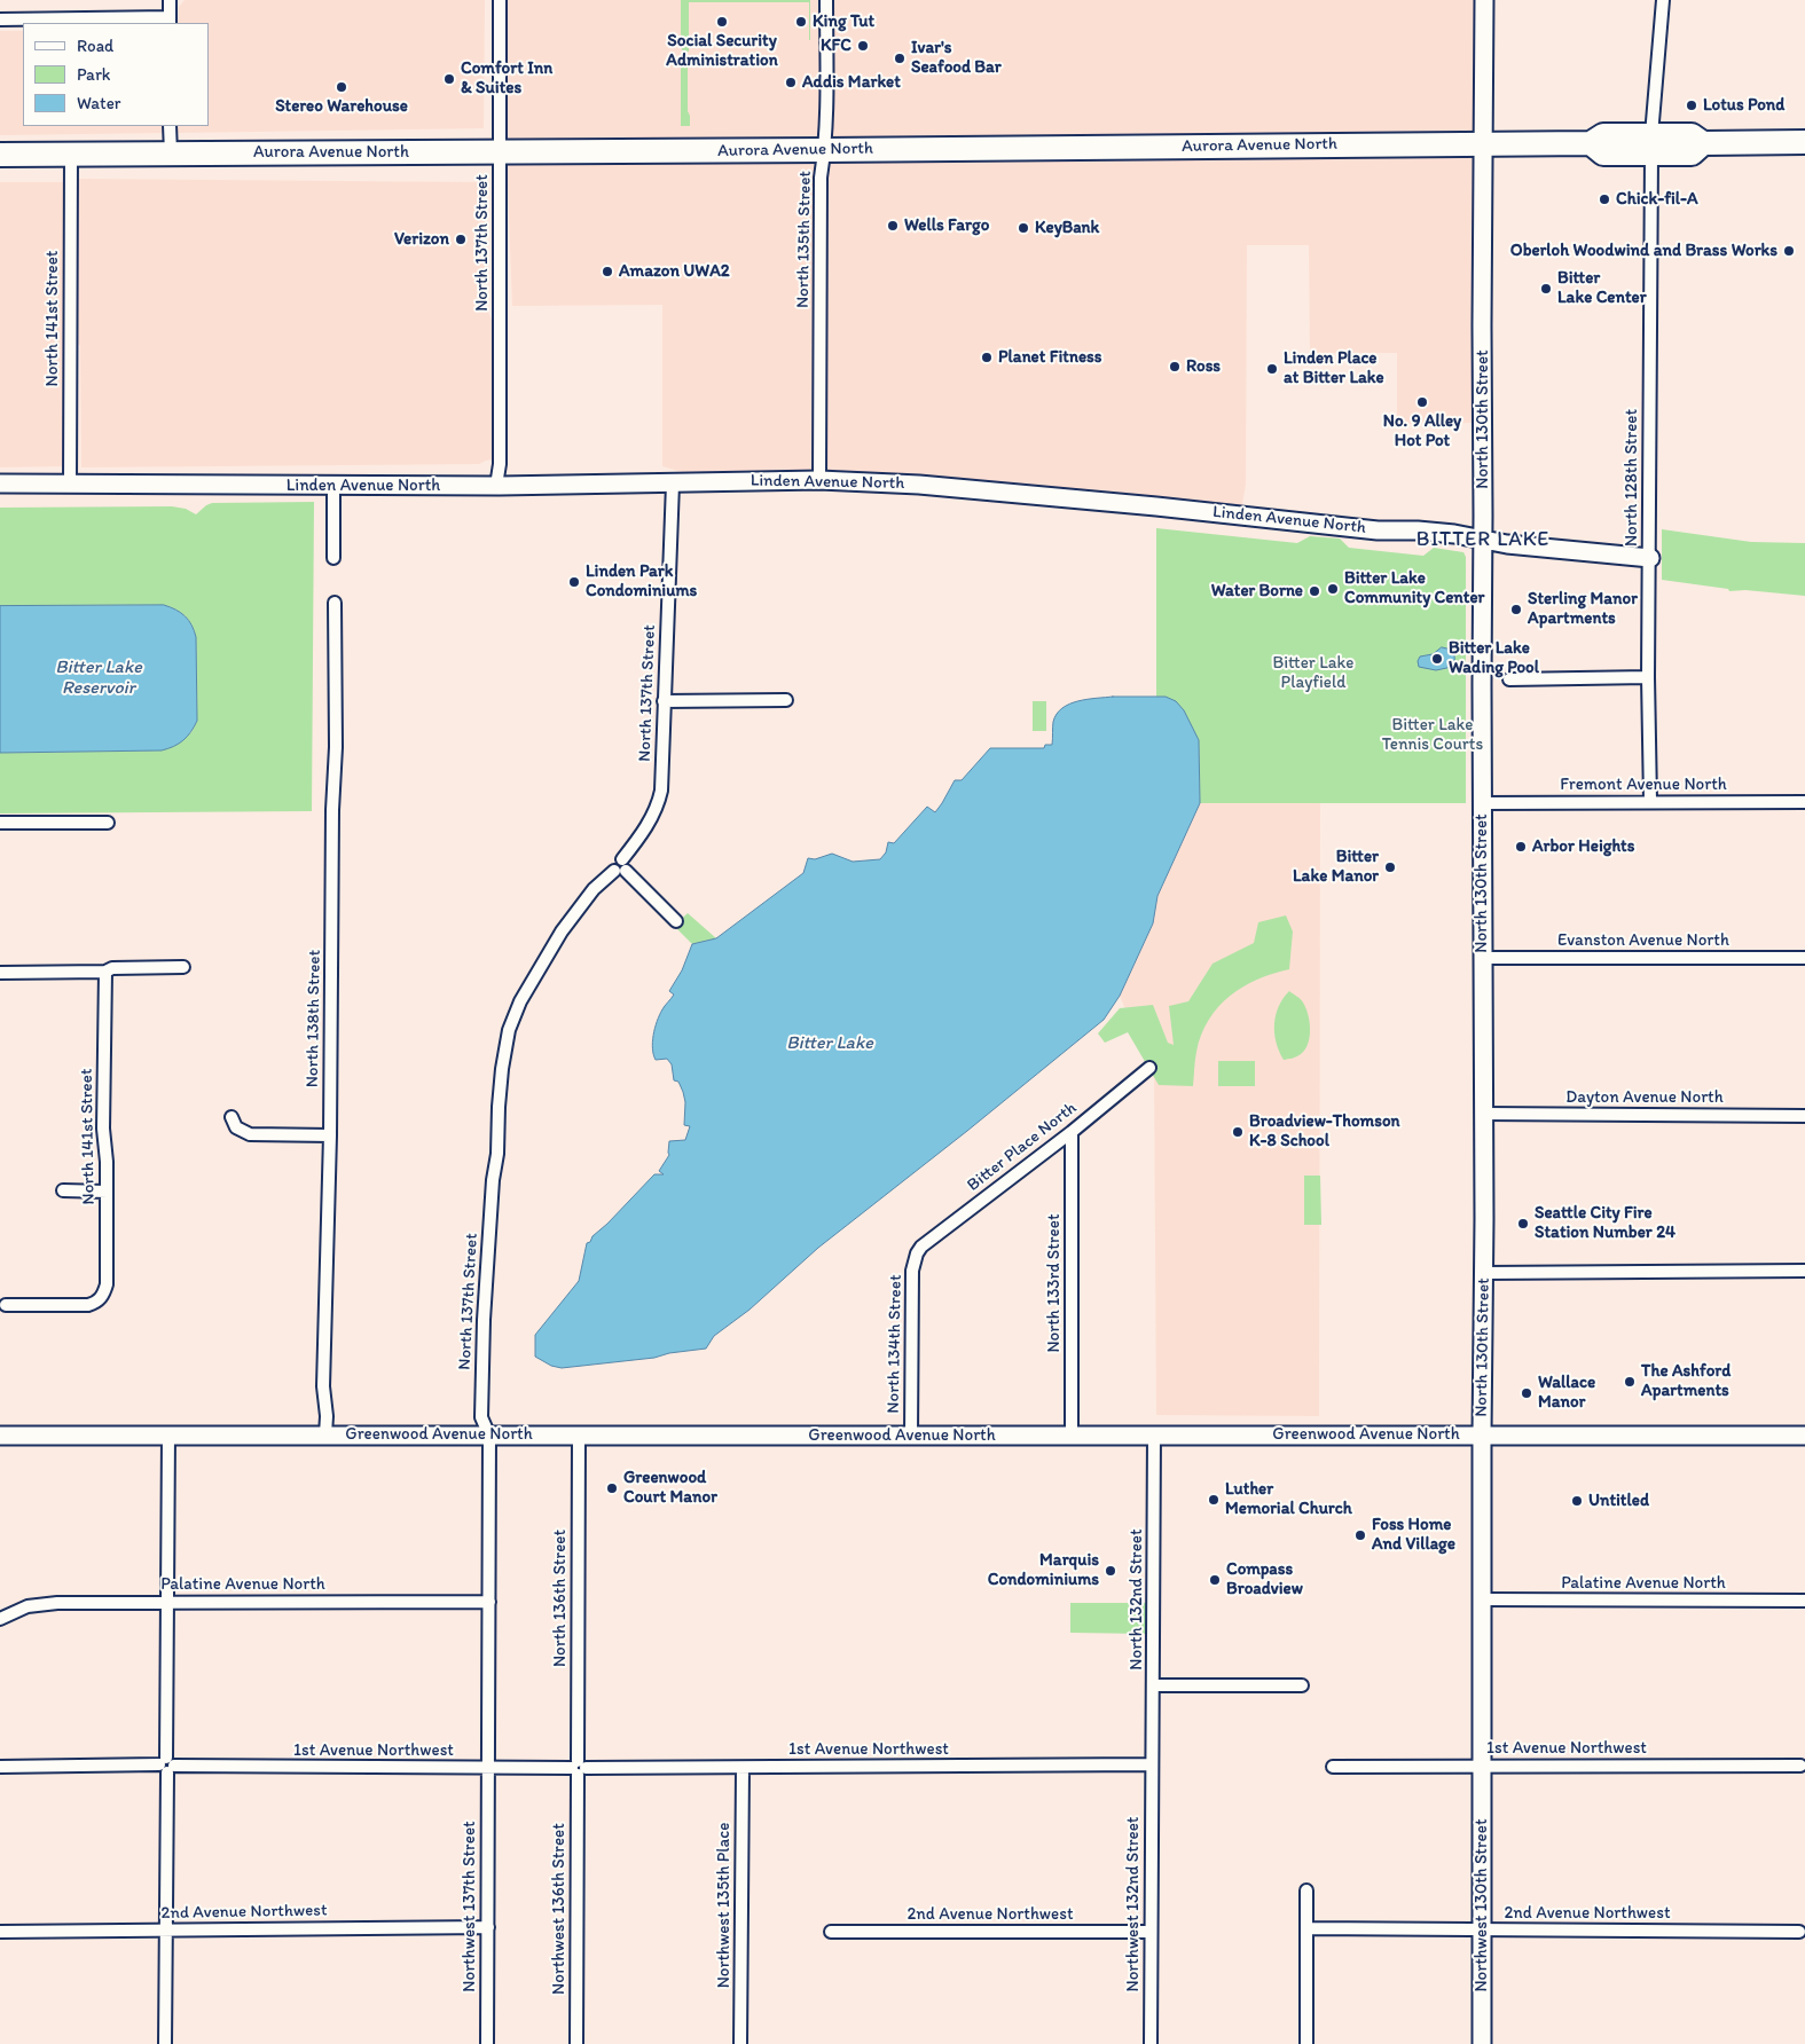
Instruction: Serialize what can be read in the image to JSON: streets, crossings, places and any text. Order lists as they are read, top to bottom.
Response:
{
  "streets": {
    "highway": ["Aurora Avenue North"],
    "main road": [
      "North 130th Street",
      "Linden Avenue North",
      "Greenwood Avenue North",
      "Northwest 130th Street"
    ],
    "street": [
      "North 135th Street",
      "North 137th Street",
      "North 141st Street",
      "North 128th Street",
      "Fremont Avenue North",
      "Evanston Avenue North",
      "North 138th Street",
      "Dayton Avenue North",
      "Bitter Place North",
      "North 133rd Street",
      "North 134th Street",
      "Palatine Avenue North",
      "North 136th Street",
      "North 132nd Street",
      "1st Avenue Northwest",
      "Northwest 132nd Street",
      "Northwest 135th Place",
      "Northwest 137th Street",
      "Northwest 136th Street",
      "2nd Avenue Northwest"
    ]
  },
  "crossings": [
    ["Aurora Avenue North", "North 135th Street"],
    ["Aurora Avenue North", "North 137th Street"],
    ["Aurora Avenue North", "North 141st Street"],
    ["Aurora Avenue North", "North 130th Street"],
    ["Aurora Avenue North", "North 128th Street"],
    ["North 135th Street", "Linden Avenue North"],
    ["North 137th Street", "Linden Avenue North"],
    ["North 137th Street", "Greenwood Avenue North"],
    ["North 137th Street", "Palatine Avenue North"],
    ["North 137th Street", "1st Avenue Northwest"],
    ["North 137th Street", "Northwest 137th Street"],
    ["North 141st Street", "Linden Avenue North"],
    ["North 130th Street", "Linden Avenue North"],
    ["North 130th Street", "Fremont Avenue North"],
    ["North 130th Street", "Evanston Avenue North"],
    ["North 130th Street", "Dayton Avenue North"],
    ["North 130th Street", "Greenwood Avenue North"],
    ["North 130th Street", "Palatine Avenue North"],
    ["North 130th Street", "1st Avenue Northwest"],
    ["North 130th Street", "Northwest 130th Street"],
    ["North 128th Street", "Linden Avenue North"],
    ["North 128th Street", "Fremont Avenue North"],
    ["North 138th Street", "Greenwood Avenue North"],
    ["Bitter Place North", "North 133rd Street"],
    ["Bitter Place North", "North 134th Street"],
    ["North 133rd Street", "Greenwood Avenue North"],
    ["North 134th Street", "Greenwood Avenue North"],
    ["Greenwood Avenue North", "North 136th Street"],
    ["Greenwood Avenue North", "North 132nd Street"],
    ["North 136th Street", "1st Avenue Northwest"],
    ["North 136th Street", "Northwest 136th Street"],
    ["North 132nd Street", "1st Avenue Northwest"],
    ["North 132nd Street", "Northwest 132nd Street"],
    ["1st Avenue Northwest", "Northwest 132nd Street"],
    ["1st Avenue Northwest", "Northwest 135th Place"],
    ["1st Avenue Northwest", "Northwest 130th Street"],
    ["1st Avenue Northwest", "Northwest 137th Street"],
    ["1st Avenue Northwest", "Northwest 136th Street"],
    ["Northwest 132nd Street", "2nd Avenue Northwest"],
    ["Northwest 130th Street", "2nd Avenue Northwest"],
    ["Northwest 137th Street", "2nd Avenue Northwest"]
  ],
  "districts": ["BITTER LAKE"],
  "water": ["Bitter Lake Reservoir", "Bitter Lake"],
  "parks": ["Bitter Lake Playfield", "Bitter Lake Tennis Courts"],
  "places": [
    "Social Security Administration",
    "King Tut",
    "KFC",
    "Ivar's Seafood Bar",
    "Comfort Inn & Suites",
    "Addis Market",
    "Stereo Warehouse",
    "Lotus Pond",
    "Chick-fil-A",
    "Wells Fargo",
    "KeyBank",
    "Verizon",
    "Oberloh Woodwind and Brass Works",
    "Amazon UWA2",
    "Bitter Lake Center",
    "Planet Fitness",
    "Ross",
    "Linden Place at Bitter Lake",
    "No. 9 Alley Hot Pot",
    "Linden Park Condominiums",
    "Bitter Lake Community Center",
    "Water Borne",
    "Sterling Manor Apartments",
    "Bitter Lake Wading Pool",
    "Arbor Heights",
    "Bitter Lake Manor",
    "Broadview-Thomson K-8 School",
    "Seattle City Fire Station Number 24",
    "The Ashford Apartments",
    "Wallace Manor",
    "Greenwood Court Manor",
    "Luther Memorial Church",
    "Untitled",
    "Foss Home And Village",
    "Marquis Condominiums",
    "Compass Broadview"
  ],
  "legend": ["Road", "Park", "Water"]
}
